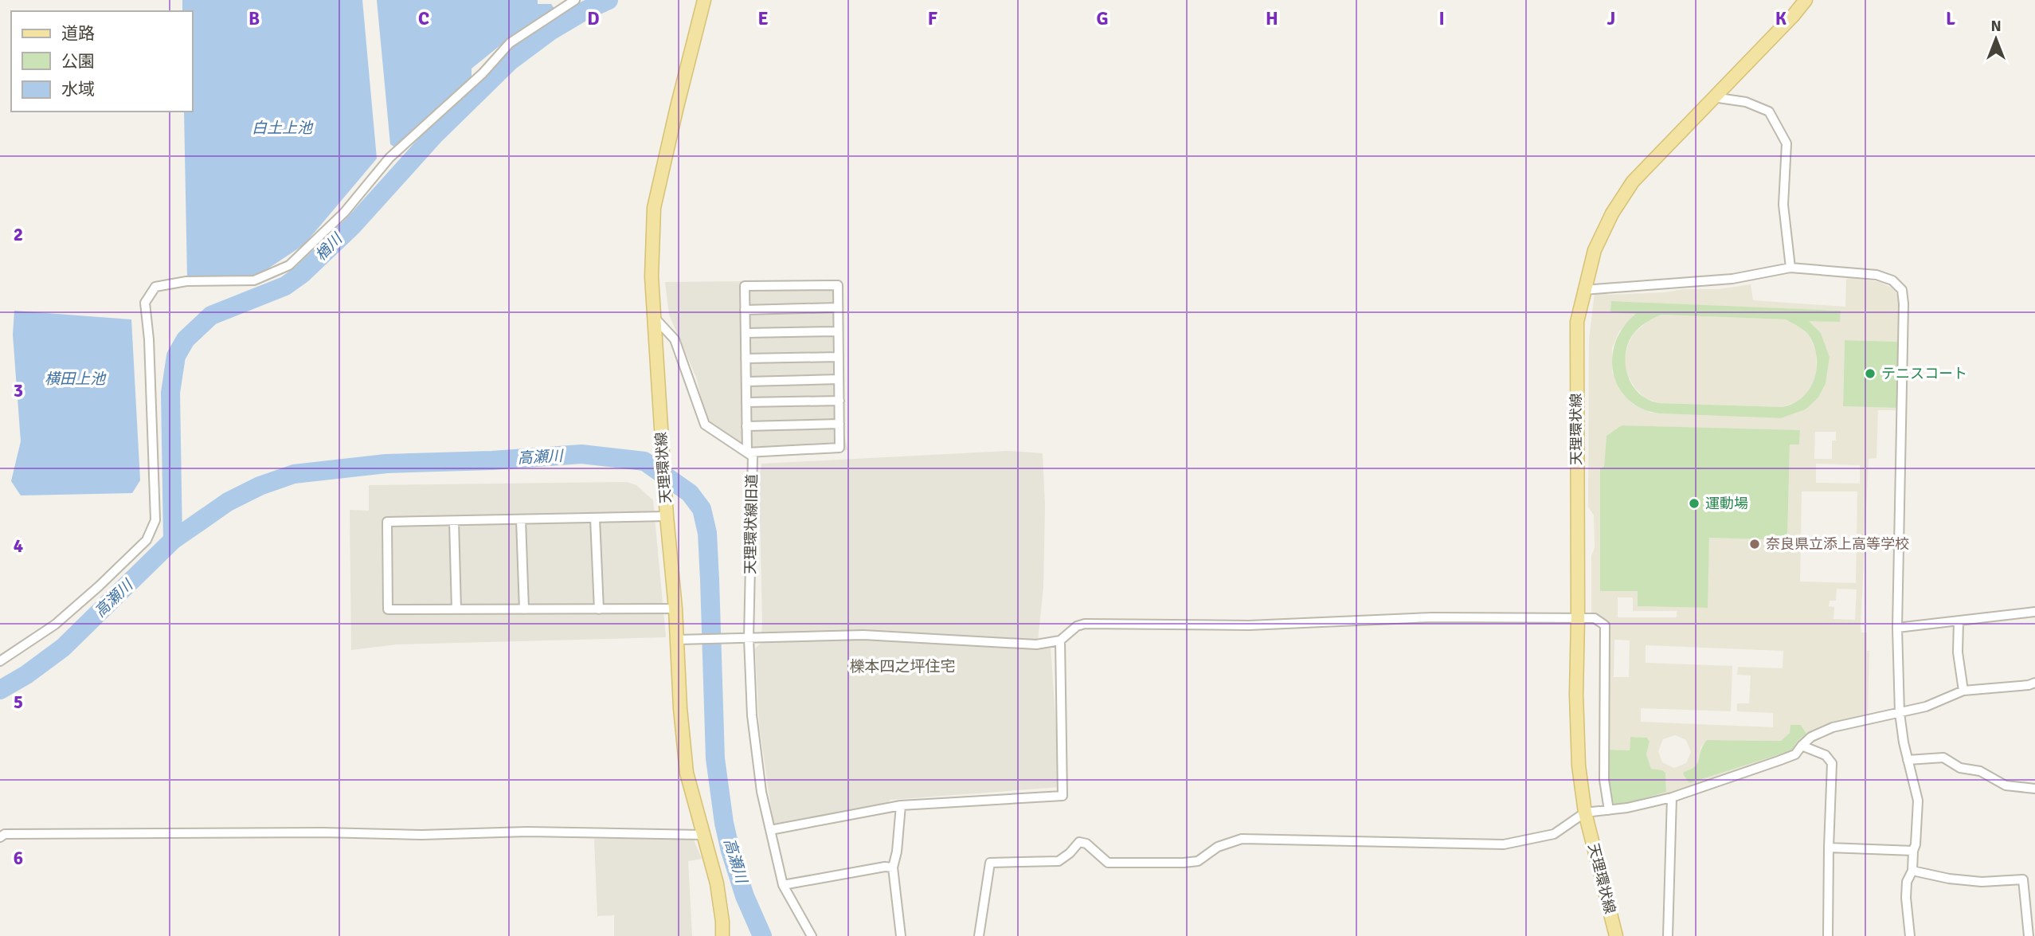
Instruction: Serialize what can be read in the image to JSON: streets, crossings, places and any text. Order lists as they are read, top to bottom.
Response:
{
  "streets": {
    "main road": ["天理環状線"],
    "street": ["天理環状線旧道"]
  },
  "districts": ["櫟本四之坪住宅"],
  "water": [
    "白土上池",
    "楢川",
    "横田上池",
    "高瀬川"
  ],
  "places": ["テニスコート", "運動場", "奈良県立添上高等学校"],
  "legend": ["道路", "公園", "水域"],
  "north": "top",
  "grid": {
    "columns": [
      "B",
      "C",
      "D",
      "E",
      "F",
      "G",
      "H",
      "I",
      "J",
      "K",
      "L"
    ],
    "rows": [
      "2",
      "3",
      "4",
      "5",
      "6"
    ]
  }
}
